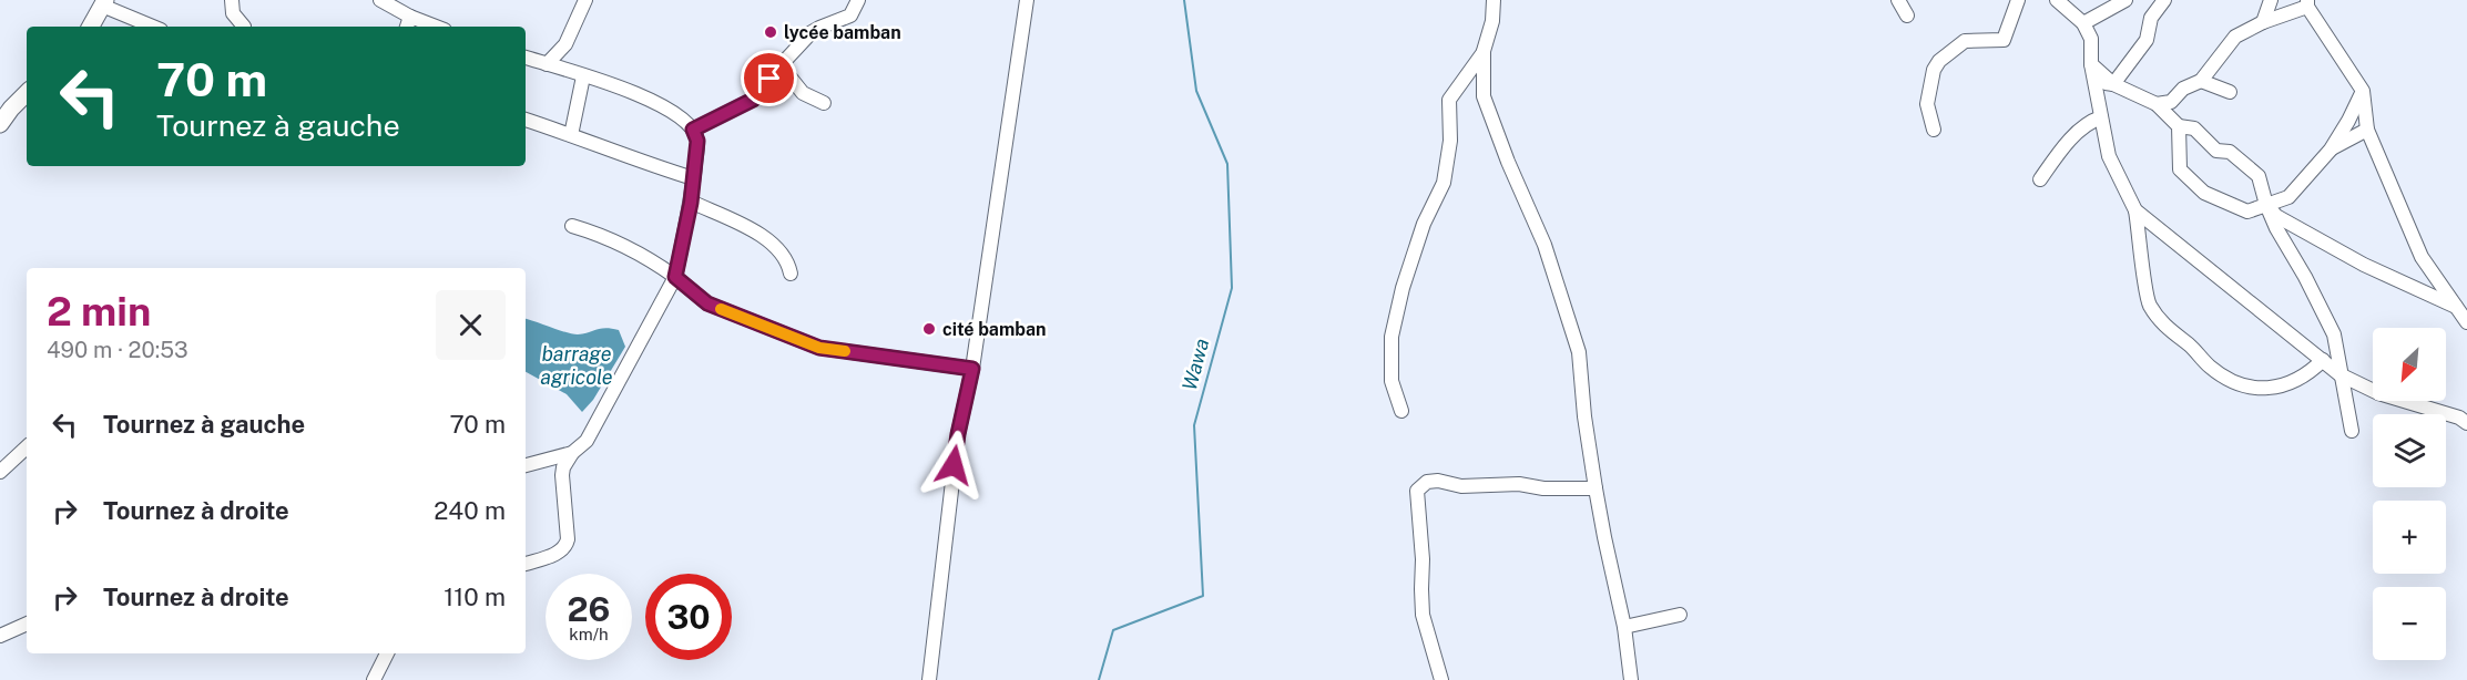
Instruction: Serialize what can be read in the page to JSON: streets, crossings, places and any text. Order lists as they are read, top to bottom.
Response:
{
  "water": ["barrage agricole", "Wawa"],
  "places": ["lycée bamban", "cité bamban"],
  "north": "bottom left",
  "page": {
    "turn": ["70 m", "Tournez à gauche"],
    "heading": ["2 min", "490 m · 20:53"],
    "map_buttons": ["+", "−"],
    "list": [
      {
        "name": "Tournez à gauche",
        "value": "70 m"
      },
      {
        "name": "Tournez à droite",
        "value": "240 m"
      },
      {
        "name": "Tournez à droite",
        "value": "110 m"
      }
    ],
    "speed": "26 km/h",
    "limit": "30"
  }
}
